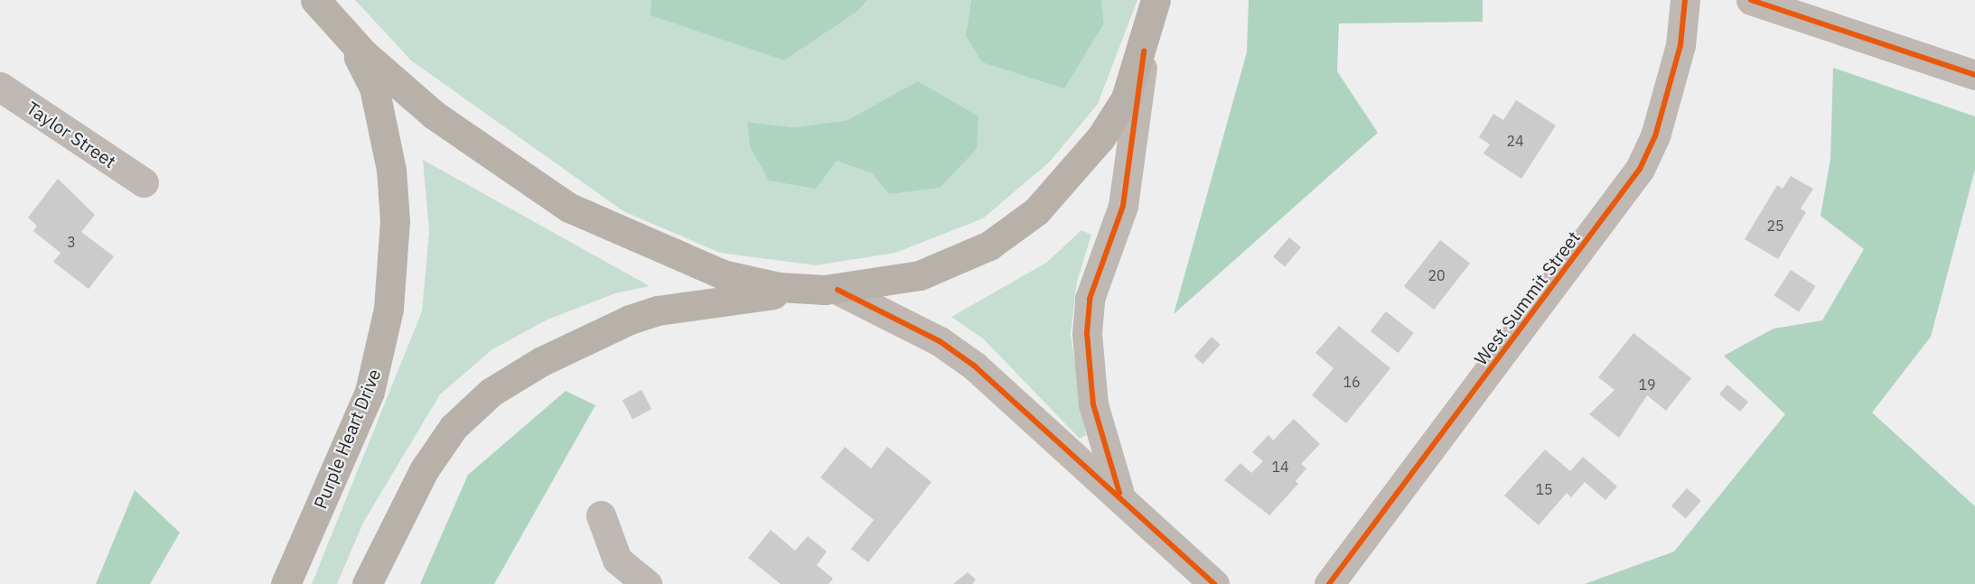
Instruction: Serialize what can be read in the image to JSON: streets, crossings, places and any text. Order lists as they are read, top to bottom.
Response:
{
  "streets": {
    "main road": ["Purple Heart Drive"],
    "street": ["Taylor Street", "West Summit Street"]
  },
  "house_numbers": [
    "24",
    "25",
    "3",
    "20",
    "16",
    "19",
    "14",
    "15"
  ]
}
